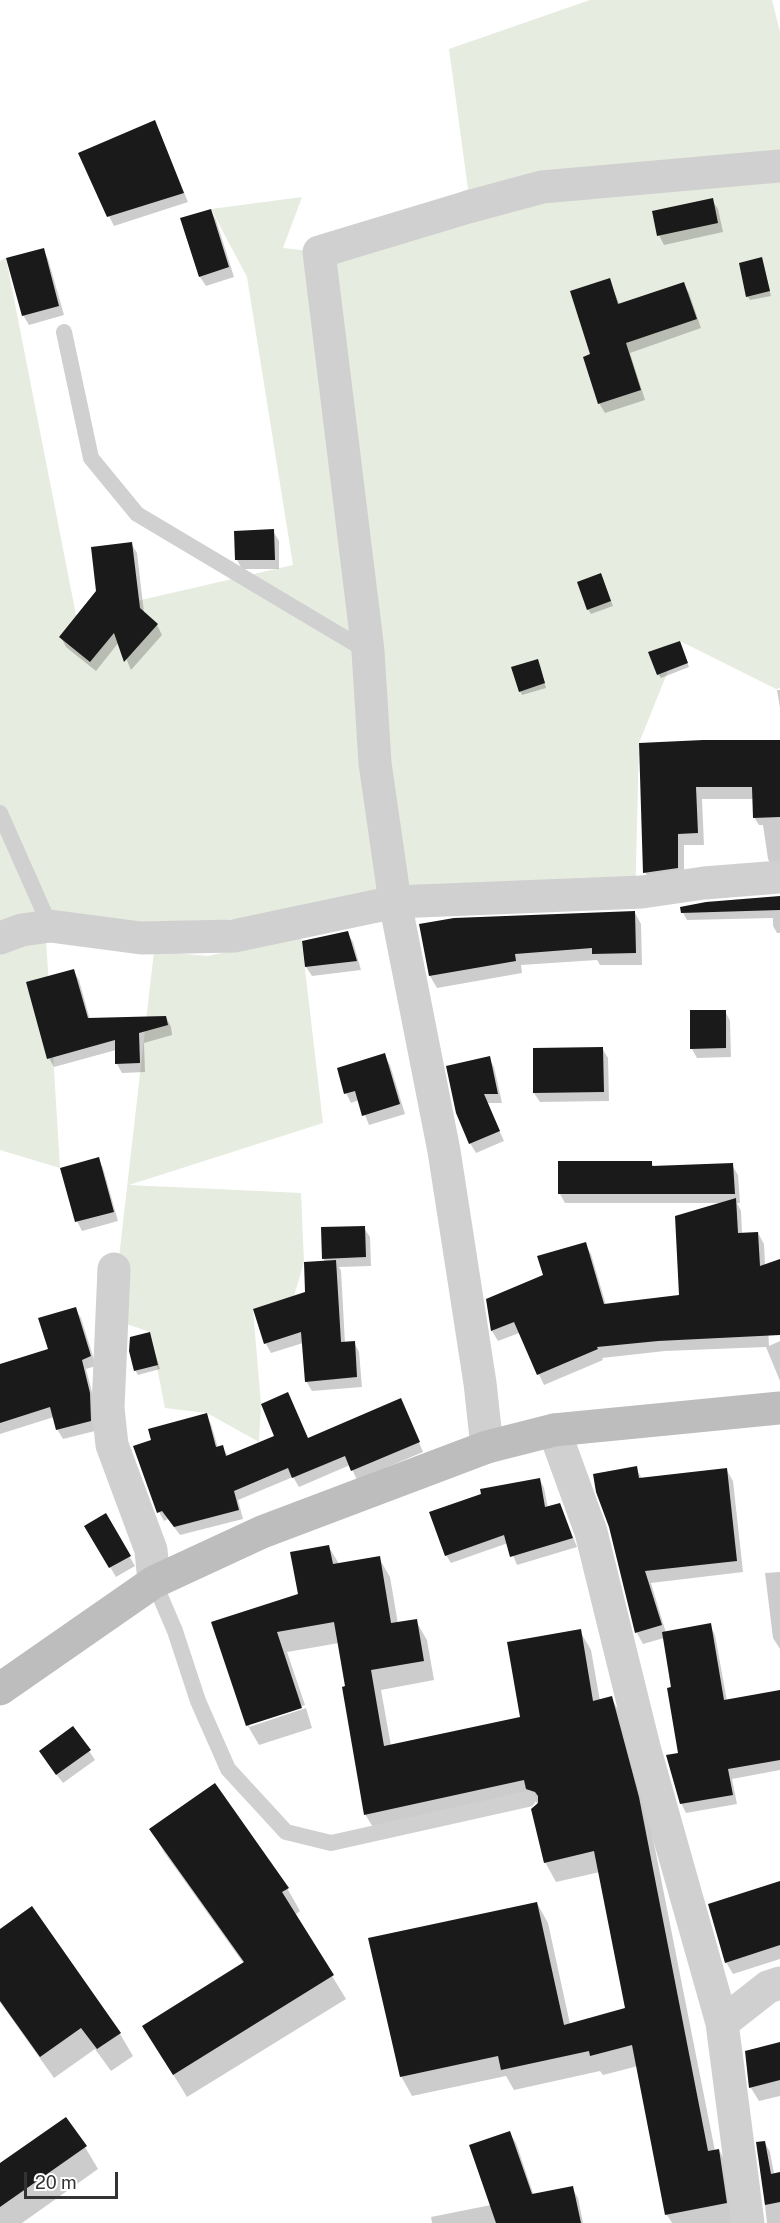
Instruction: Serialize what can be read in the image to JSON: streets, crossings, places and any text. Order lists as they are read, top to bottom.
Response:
{
  "scale_bar": "20 m"
}
